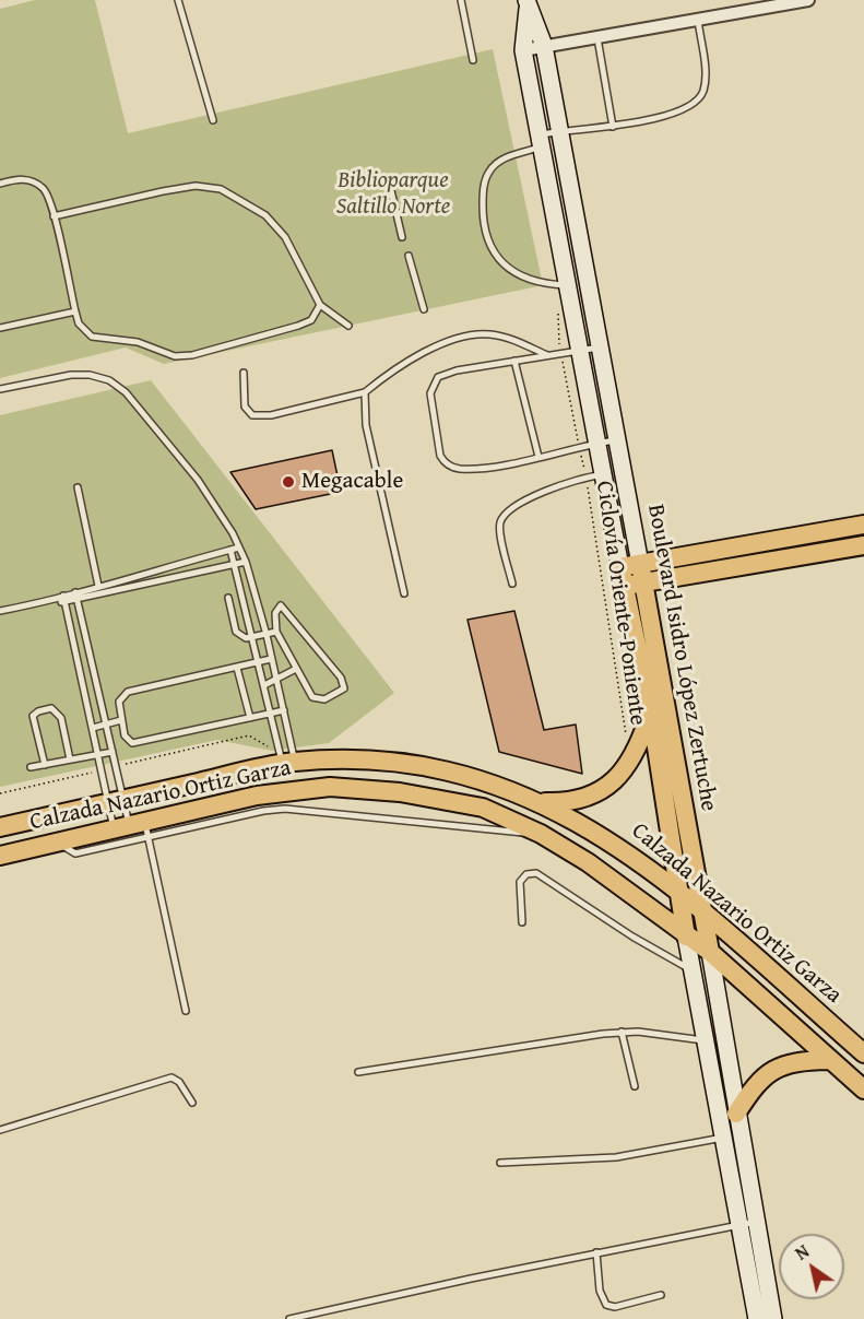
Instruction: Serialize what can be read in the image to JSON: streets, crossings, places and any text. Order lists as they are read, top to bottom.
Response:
{
  "streets": {
    "main road": ["Boulevard Isidro López Zertuche", "Calzada Nazario Ortiz Garza"],
    "path": ["Ciclovía Oriente-Poniente"]
  },
  "crossings": [
    ["Boulevard Isidro López Zertuche", "Calzada Nazario Ortiz Garza"]
  ],
  "parks": ["Biblioparque Saltillo Norte"],
  "places": ["Megacable"],
  "north": "top left"
}
